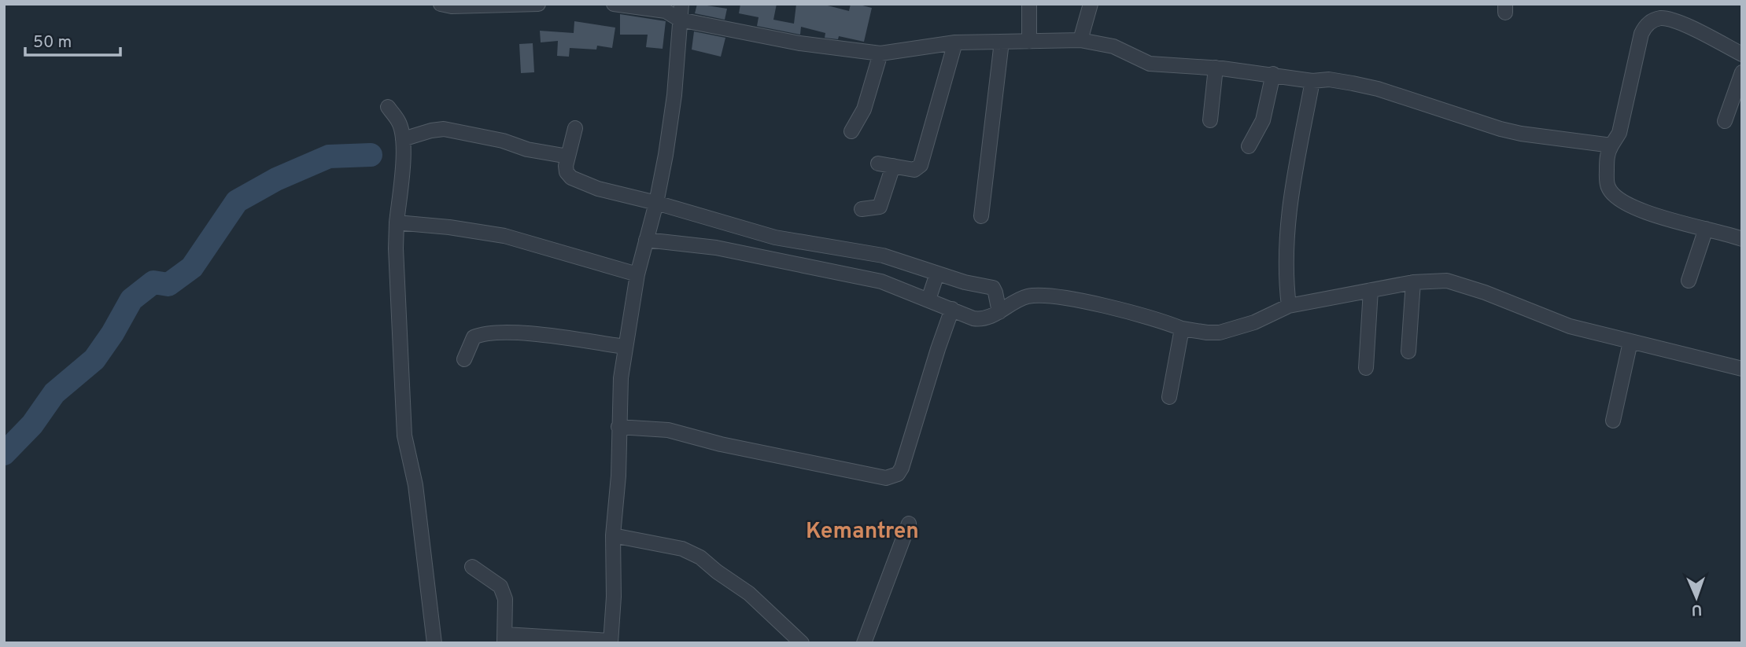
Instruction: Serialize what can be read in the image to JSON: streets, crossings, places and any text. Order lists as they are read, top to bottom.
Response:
{
  "districts": ["Kemantren"],
  "scale_bar": "50 m",
  "north": "bottom"
}
